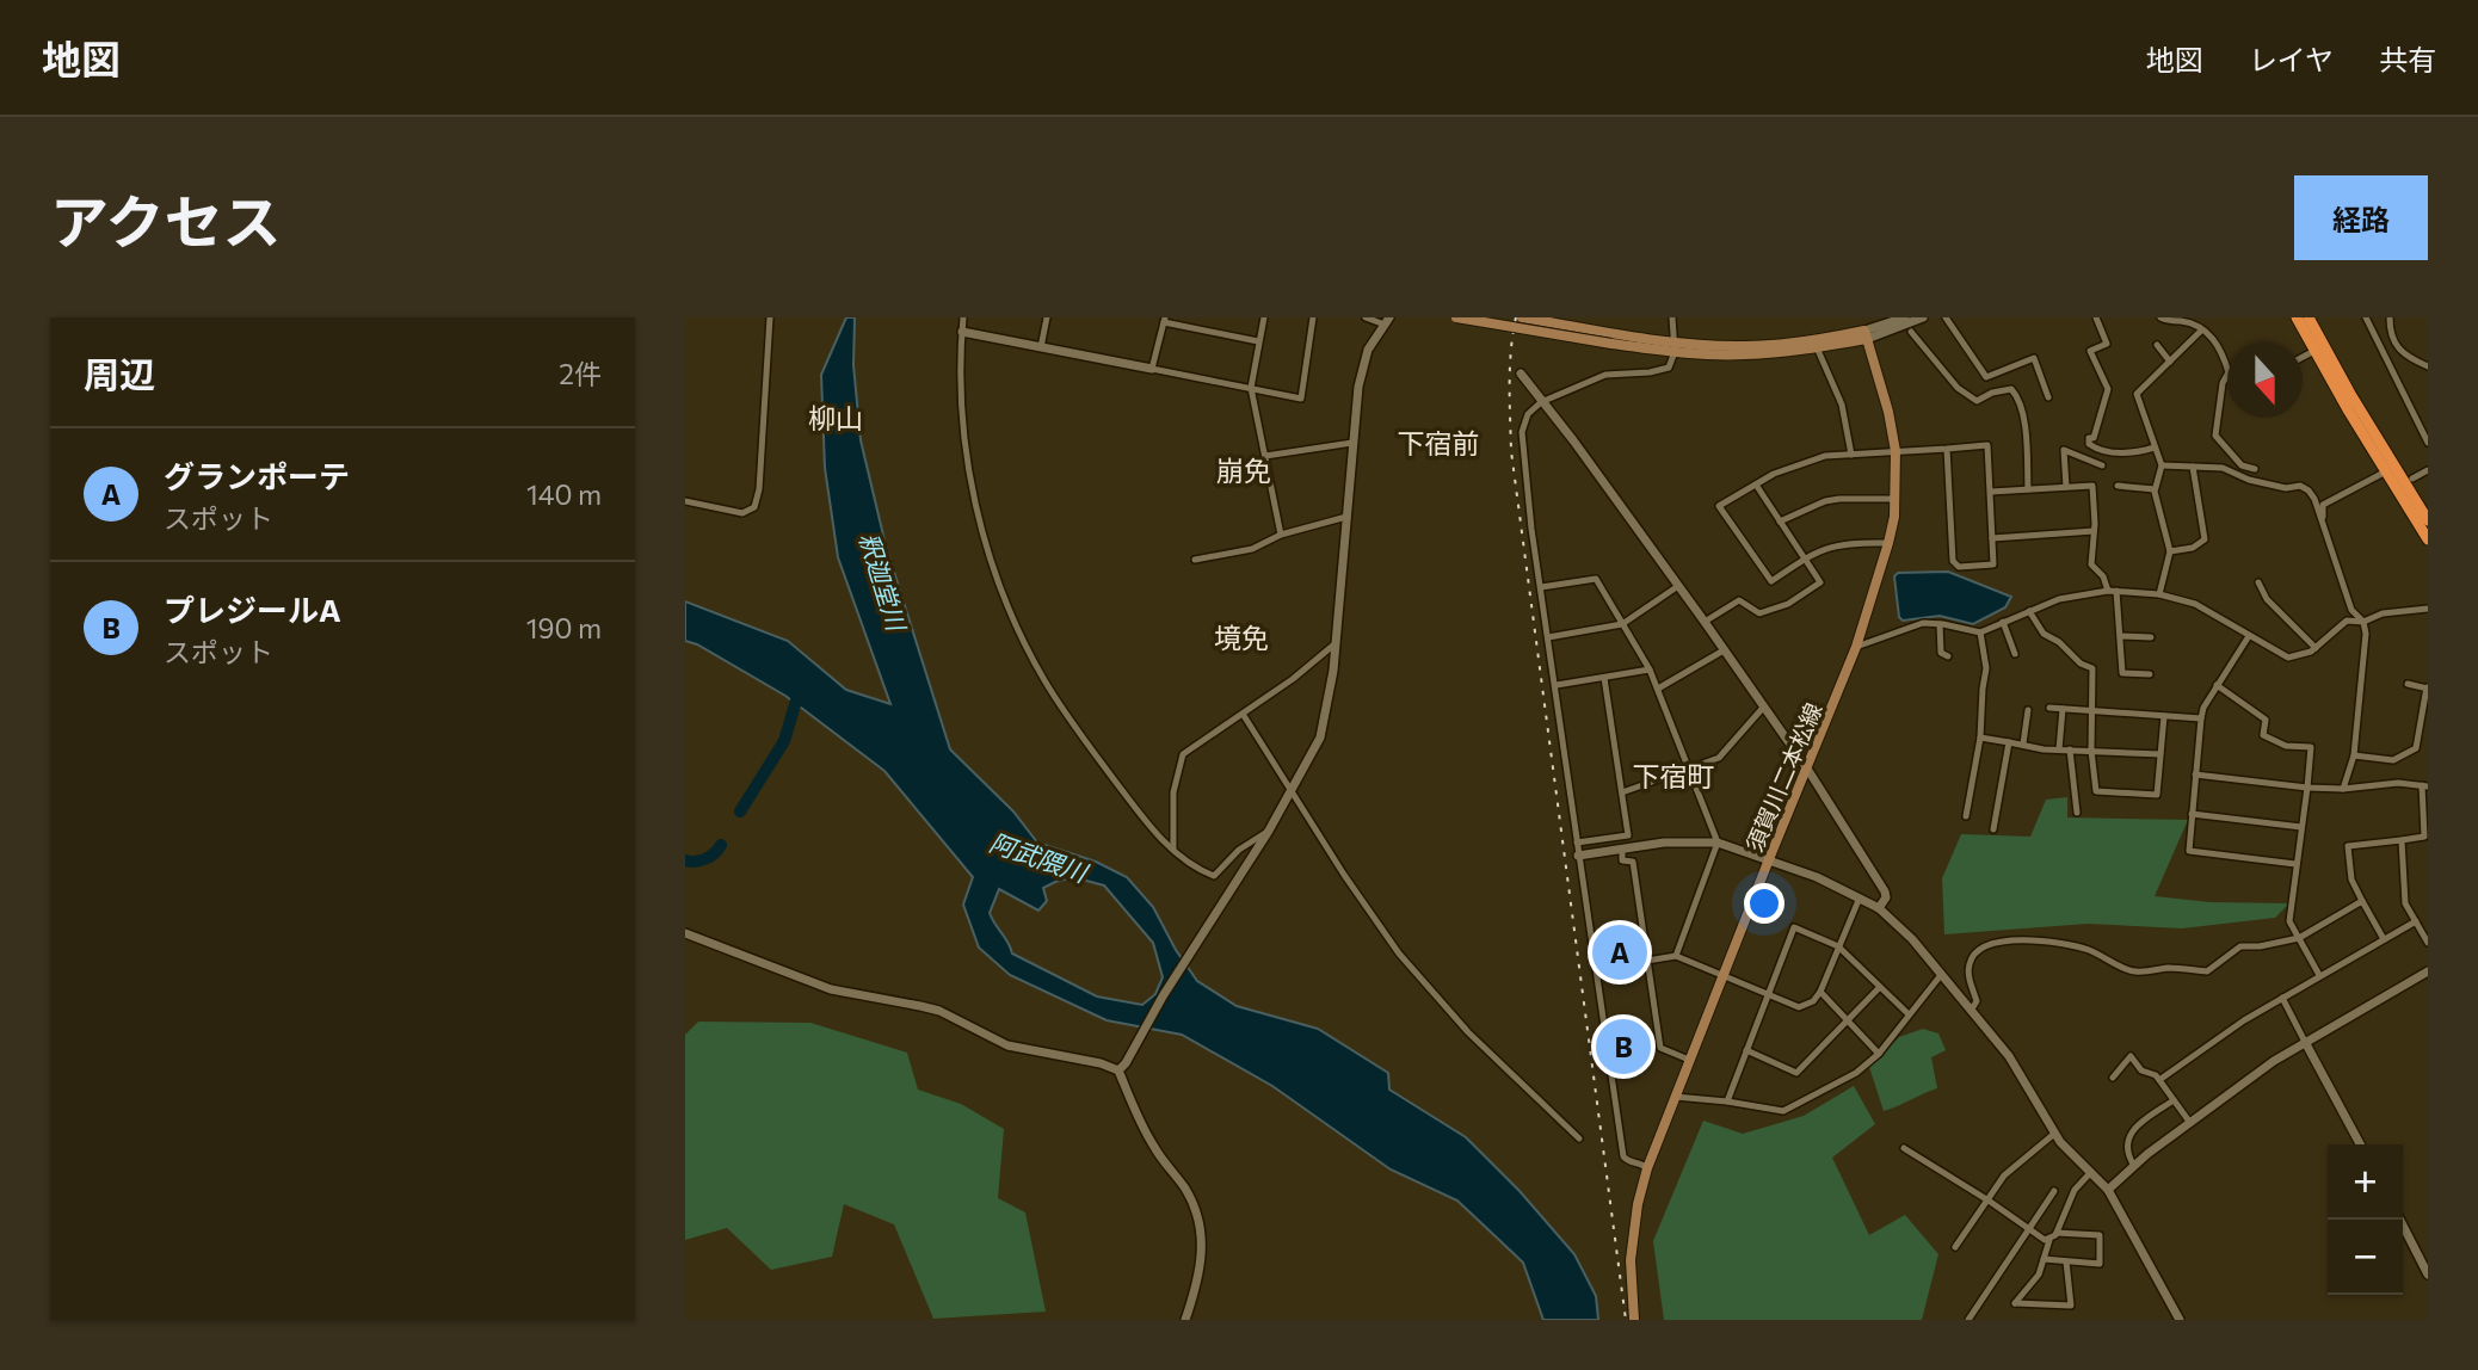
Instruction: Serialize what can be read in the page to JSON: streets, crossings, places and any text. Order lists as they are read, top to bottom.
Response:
{
  "streets": {
    "main road": ["須賀川二本松線"]
  },
  "districts": [
    "柳山",
    "下宿前",
    "崩免",
    "境免",
    "下宿町"
  ],
  "water": ["釈迦堂川", "阿武隈川"],
  "north": "bottom",
  "page": {
    "header": "地図",
    "nav": ["地図", "レイヤ", "共有"],
    "title": "アクセス",
    "buttons": "経路",
    "heading": ["周辺", "2件"],
    "list": [
      {
        "mark": "A",
        "name": "グランポーテ",
        "note": "スポット",
        "value": "140 m"
      },
      {
        "mark": "B",
        "name": "プレジールA",
        "note": "スポット",
        "value": "190 m"
      }
    ],
    "pins": ["A", "B"],
    "map_buttons": ["+", "−"]
  }
}
